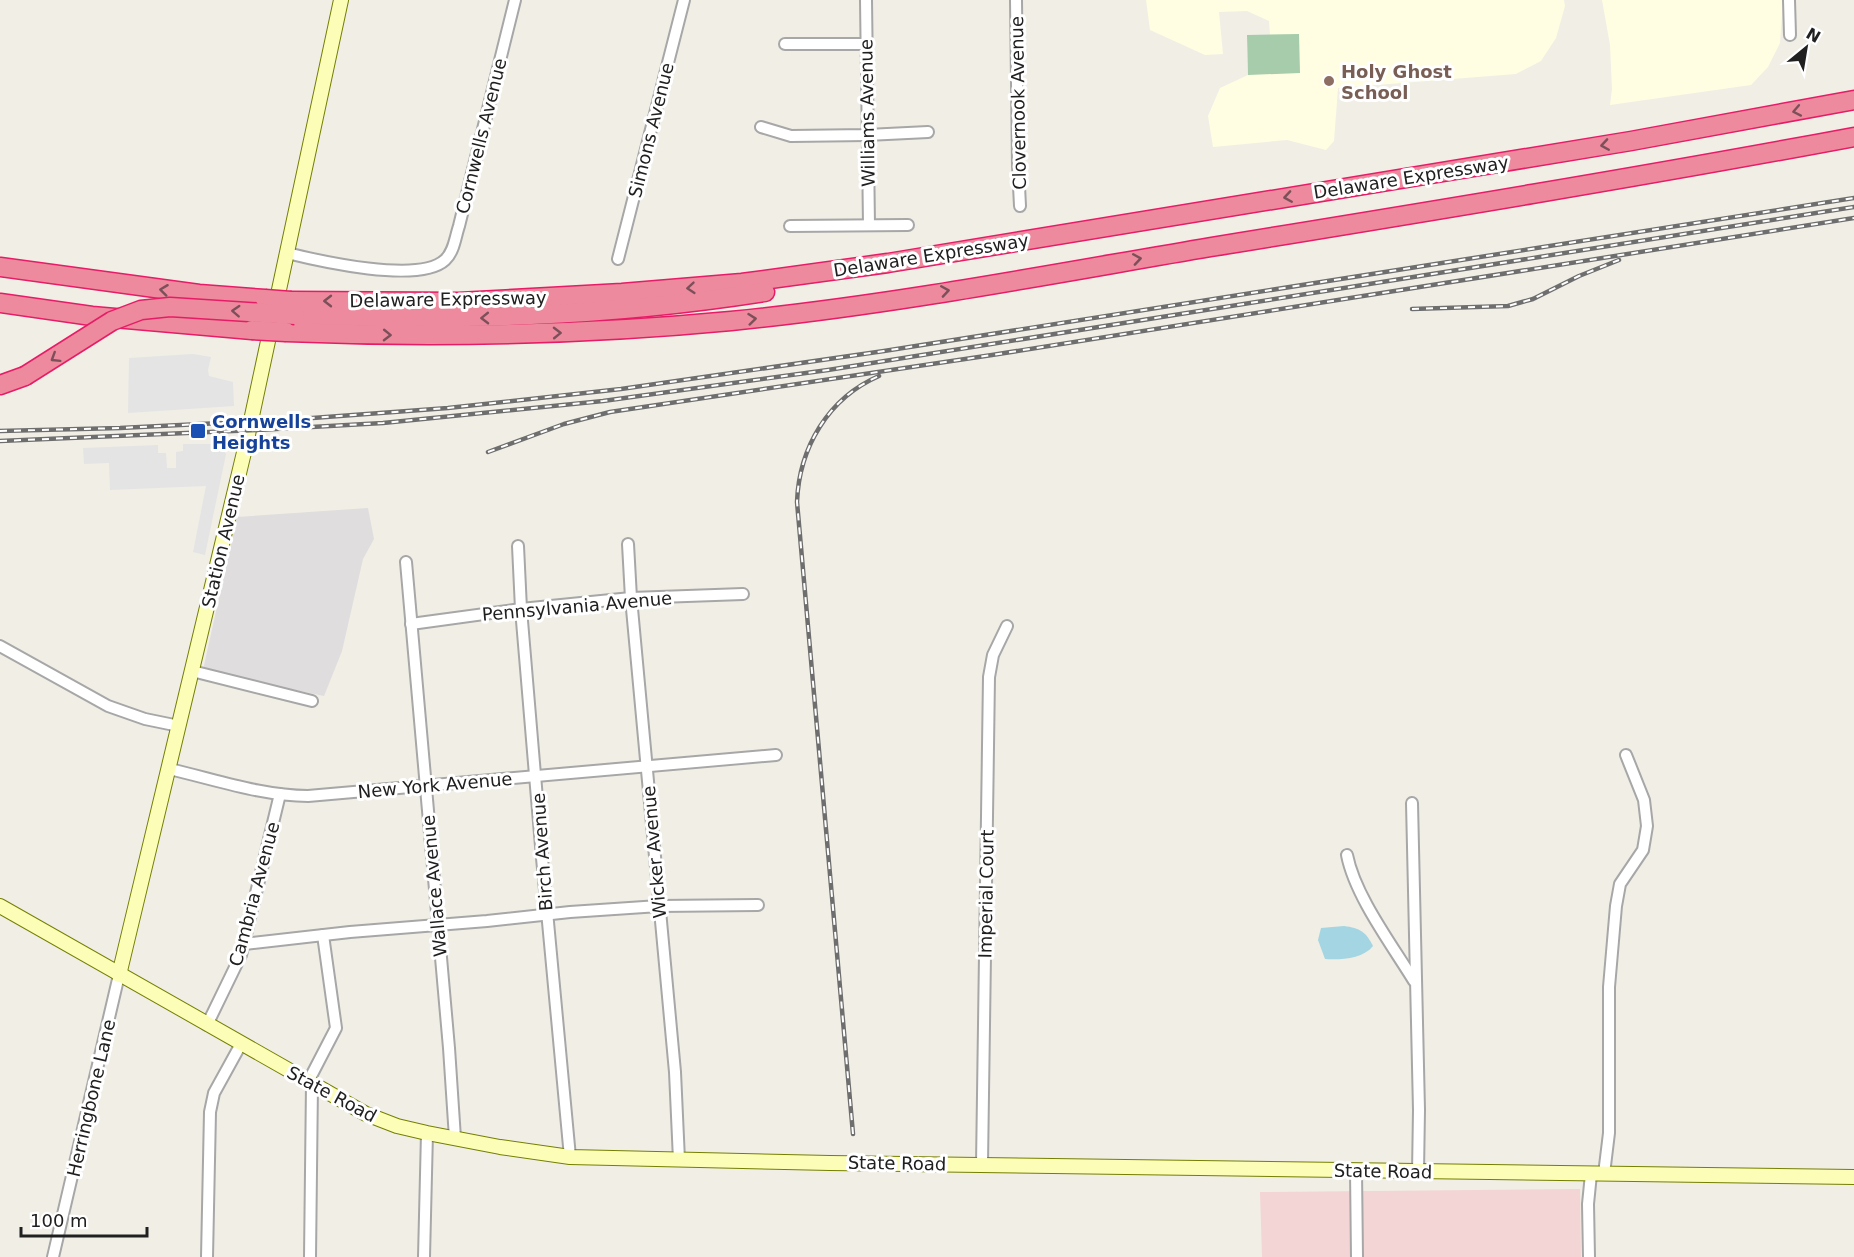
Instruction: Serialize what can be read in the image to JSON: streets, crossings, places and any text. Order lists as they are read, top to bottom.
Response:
{
  "streets": {
    "highway": ["Delaware Expressway"],
    "main road": ["Station Avenue", "State Road"],
    "street": [
      "Clovernook Avenue",
      "Williams Avenue",
      "Simons Avenue",
      "Cornwells Avenue",
      "Pennsylvania Avenue",
      "New York Avenue",
      "Birch Avenue",
      "Wicker Avenue",
      "Wallace Avenue",
      "Cambria Avenue",
      "Imperial Court",
      "Herringbone Lane"
    ]
  },
  "crossings": [
    ["Cornwells Avenue", "Station Avenue"],
    ["Station Avenue", "New York Avenue"],
    ["Station Avenue", "State Road"],
    ["Station Avenue", "Herringbone Lane"],
    ["Pennsylvania Avenue", "Birch Avenue"],
    ["Pennsylvania Avenue", "Wicker Avenue"],
    ["Pennsylvania Avenue", "Wallace Avenue"],
    ["New York Avenue", "Birch Avenue"],
    ["New York Avenue", "Wicker Avenue"],
    ["New York Avenue", "Wallace Avenue"],
    ["New York Avenue", "Cambria Avenue"],
    ["Birch Avenue", "State Road"],
    ["Wicker Avenue", "State Road"],
    ["Wallace Avenue", "State Road"],
    ["Cambria Avenue", "State Road"],
    ["Imperial Court", "State Road"],
    ["State Road", "Herringbone Lane"]
  ],
  "places": {
    "other": ["Holy Ghost School"],
    "transit": ["Cornwells Heights"]
  },
  "scale_bar": "100 m",
  "north": "top right"
}
